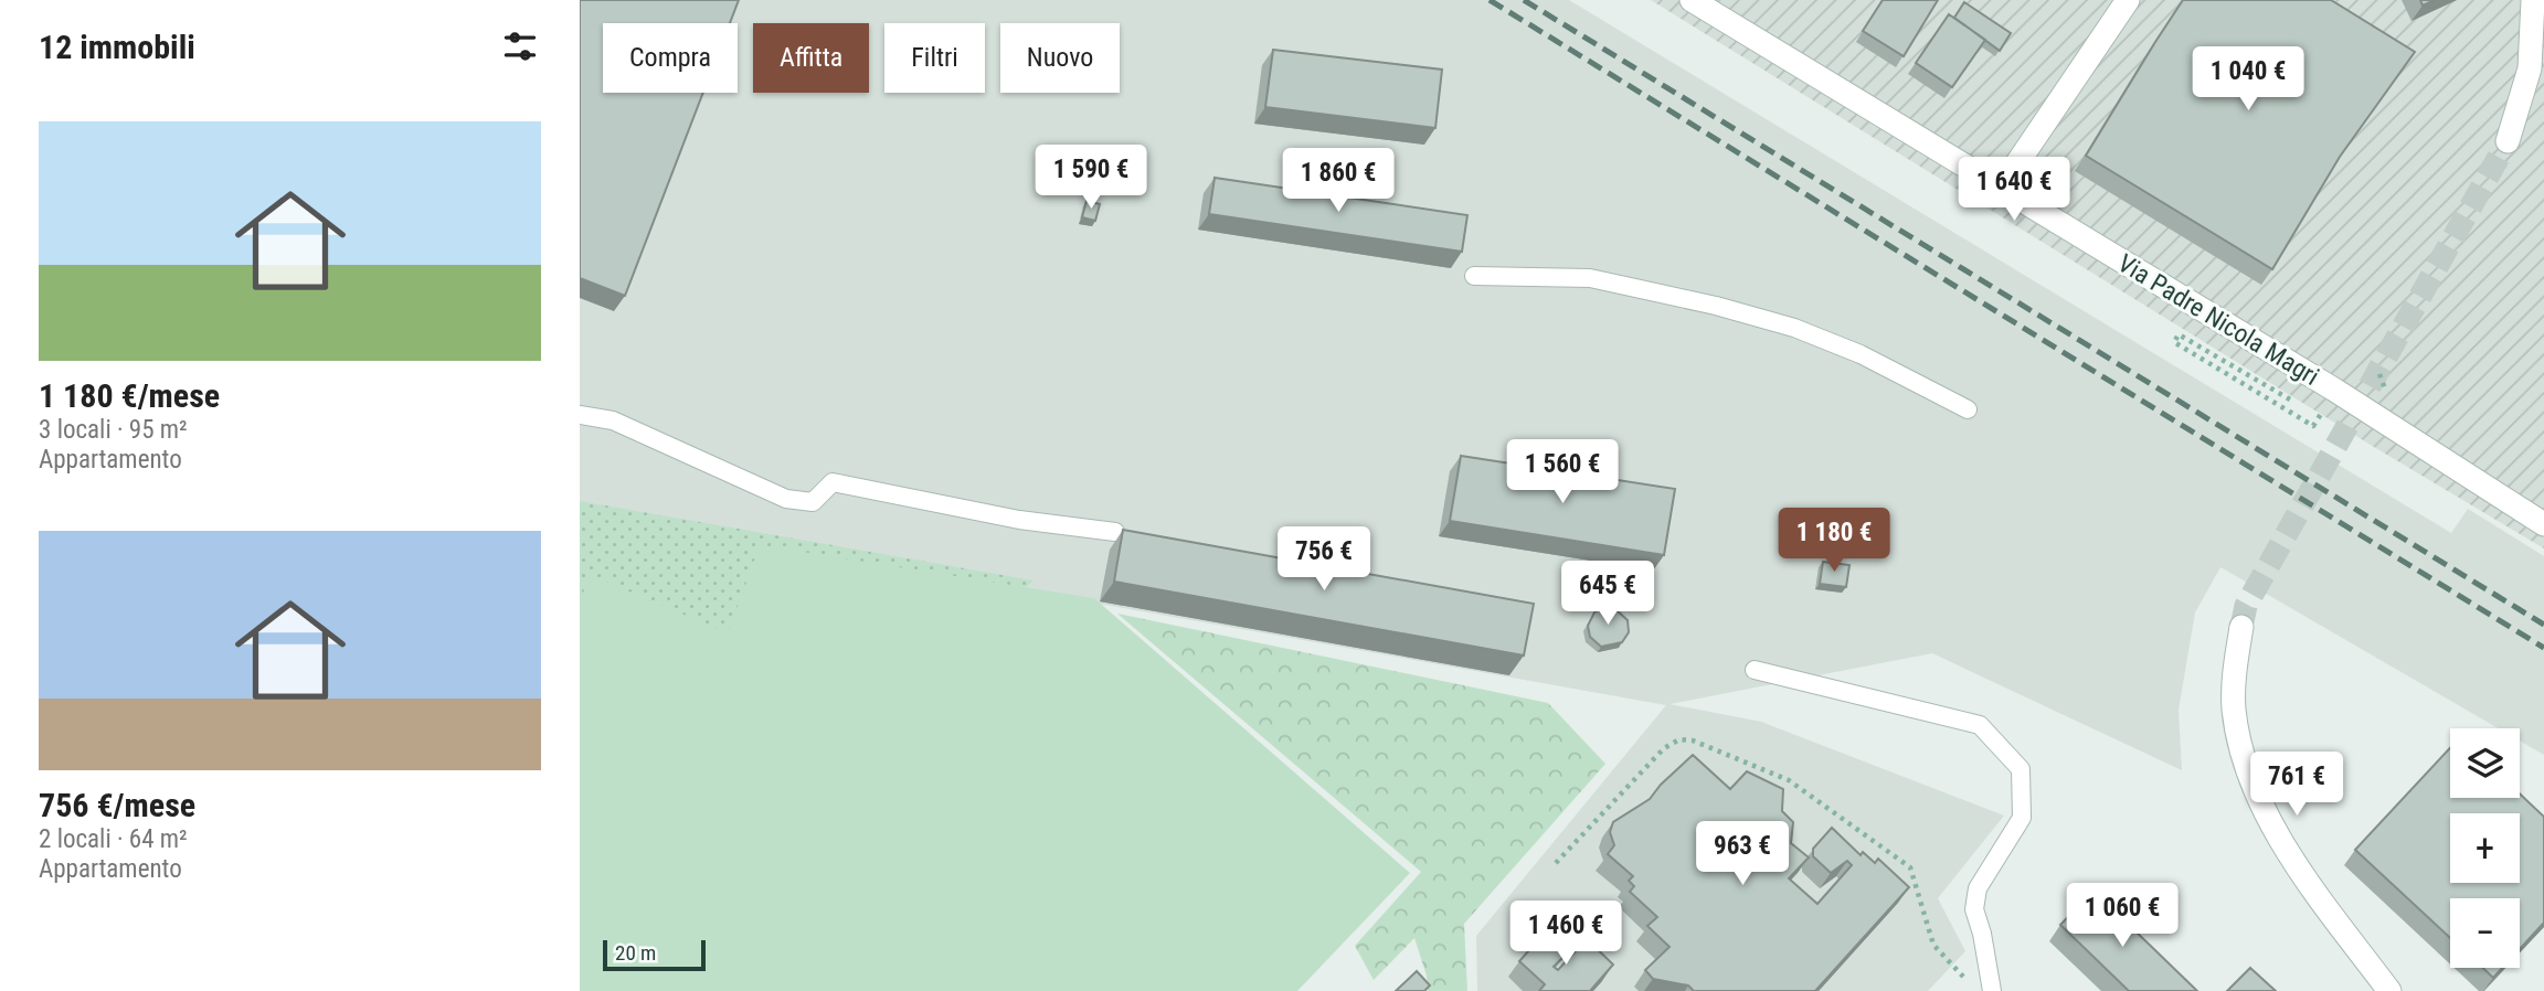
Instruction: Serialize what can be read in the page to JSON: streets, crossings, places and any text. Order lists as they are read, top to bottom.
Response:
{
  "streets": {
    "street": ["Via Padre Nicola Magri"]
  },
  "scale_bar": "20 m",
  "page": {
    "heading": "12 immobili",
    "chip": [
      "Compra",
      "Affitta",
      "Filtri",
      "Nuovo"
    ],
    "price": [
      "1 040 €",
      "1 590 €",
      "1 860 €",
      "1 640 €",
      "1 560 €",
      "1 180 €",
      "756 €",
      "645 €",
      "761 €",
      "963 €",
      "1 060 €",
      "1 460 €"
    ],
    "list": [
      {
        "name": "1 180 €/mese",
        "note": "3 locali · 95 m² · Appartamento"
      },
      {
        "name": "756 €/mese",
        "note": "2 locali · 64 m² · Appartamento"
      }
    ],
    "map_buttons": ["+", "−"],
    "scale": "20 m"
  }
}
